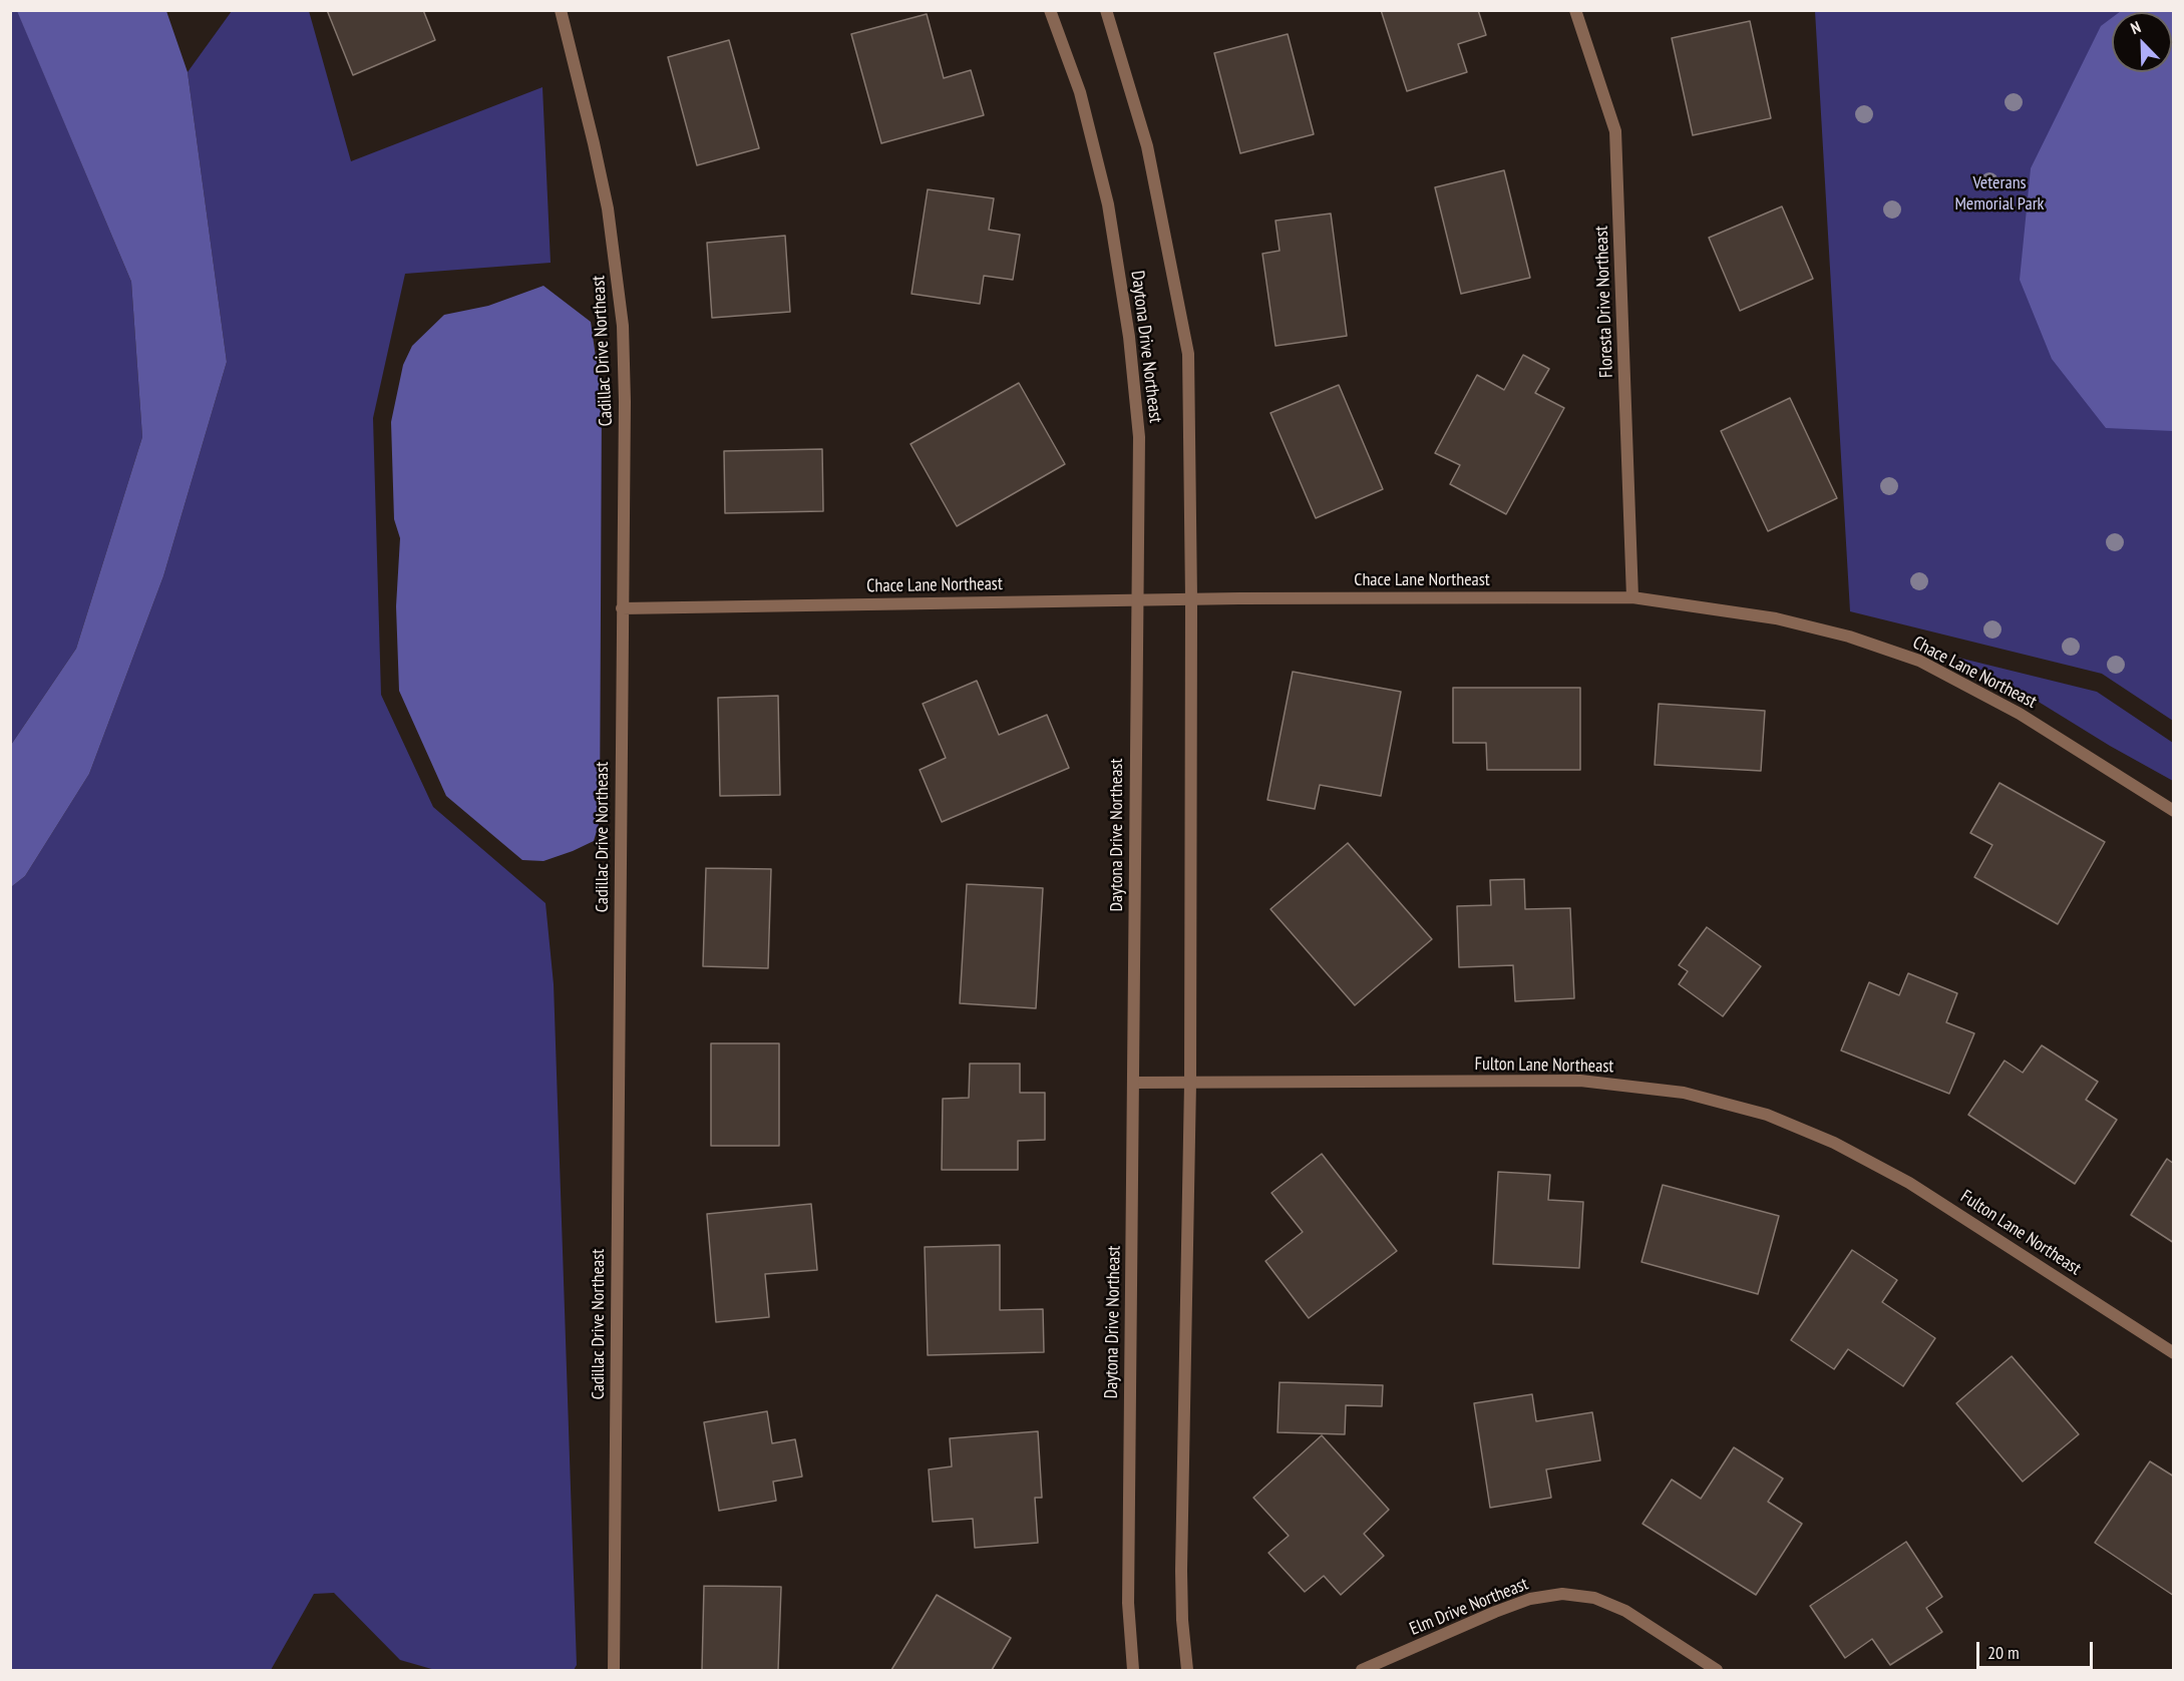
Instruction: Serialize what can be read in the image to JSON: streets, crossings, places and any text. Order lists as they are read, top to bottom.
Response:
{
  "streets": {
    "street": [
      "Floresta Drive Northeast",
      "Daytona Drive Northeast",
      "Cadillac Drive Northeast",
      "Chace Lane Northeast",
      "Fulton Lane Northeast",
      "Elm Drive Northeast"
    ]
  },
  "crossings": [
    ["Floresta Drive Northeast", "Chace Lane Northeast"],
    ["Daytona Drive Northeast", "Chace Lane Northeast"],
    ["Daytona Drive Northeast", "Fulton Lane Northeast"],
    ["Cadillac Drive Northeast", "Chace Lane Northeast"]
  ],
  "parks": ["Veterans Memorial Park"],
  "scale_bar": "20 m",
  "north": "top left"
}
